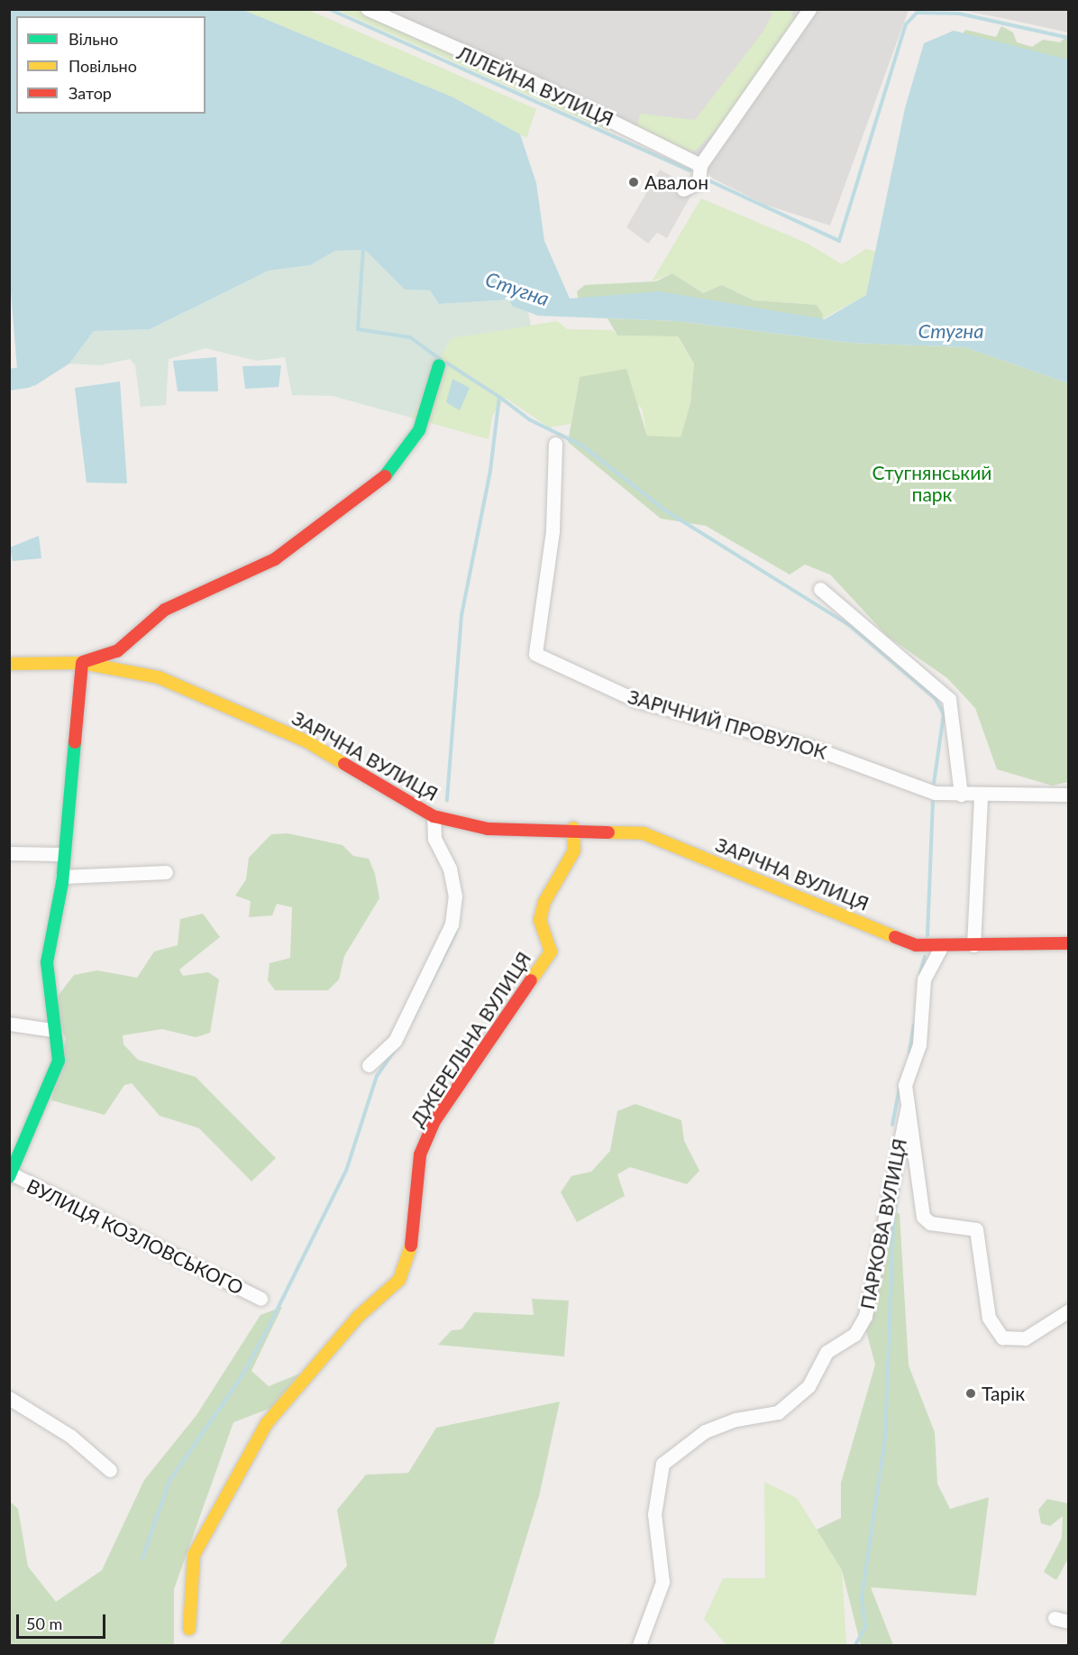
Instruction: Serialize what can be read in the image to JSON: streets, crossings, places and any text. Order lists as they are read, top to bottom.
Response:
{
  "streets": {
    "street": [
      "ЛІЛЕЙНА ВУЛИЦЯ",
      "ЗАРІЧНИЙ ПРОВУЛОК",
      "ЗАРІЧНА ВУЛИЦЯ",
      "ДЖЕРЕЛЬНА ВУЛИЦЯ",
      "ПАРКОВА ВУЛИЦЯ",
      "ВУЛИЦЯ КОЗЛОВСЬКОГО"
    ]
  },
  "crossings": [
    ["ЗАРІЧНА ВУЛИЦЯ", "ДЖЕРЕЛЬНА ВУЛИЦЯ"]
  ],
  "water": ["Стугна"],
  "parks": ["Стугнянський парк"],
  "places": ["Авалон", "Тарік"],
  "legend": ["Вільно", "Повільно", "Затор"],
  "scale_bar": "50 m"
}
